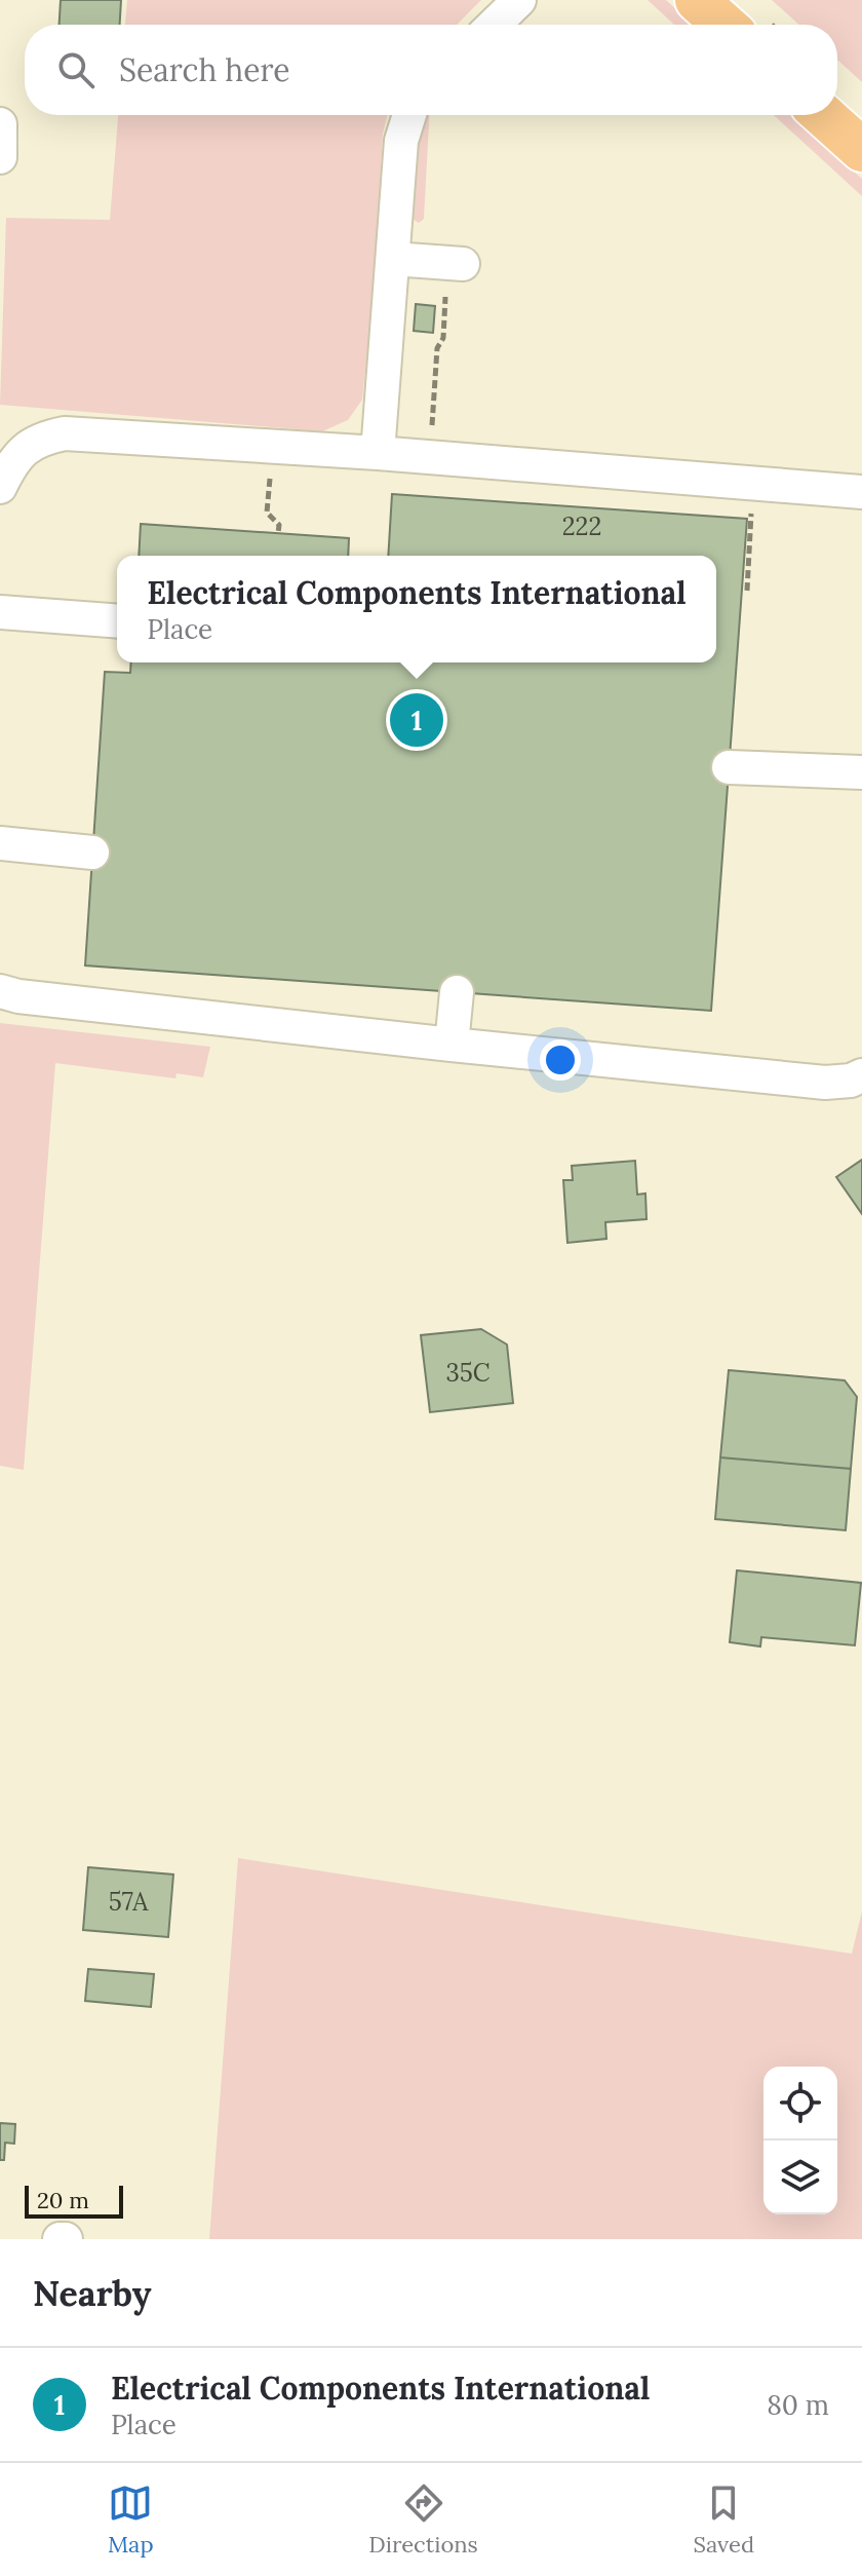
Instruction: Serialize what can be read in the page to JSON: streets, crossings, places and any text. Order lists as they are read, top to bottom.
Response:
{
  "house_numbers": ["222", "35C", "57A"],
  "scale_bar": "20 m",
  "page": {
    "search": "Search here",
    "popup": ["Electrical Components International", "Place"],
    "pins": "1",
    "scale": "20 m",
    "heading": "Nearby",
    "list": [
      {
        "mark": "1",
        "name": "Electrical Components International",
        "note": "Place",
        "value": "80 m"
      }
    ],
    "nav": ["Map", "Directions", "Saved"]
  }
}
